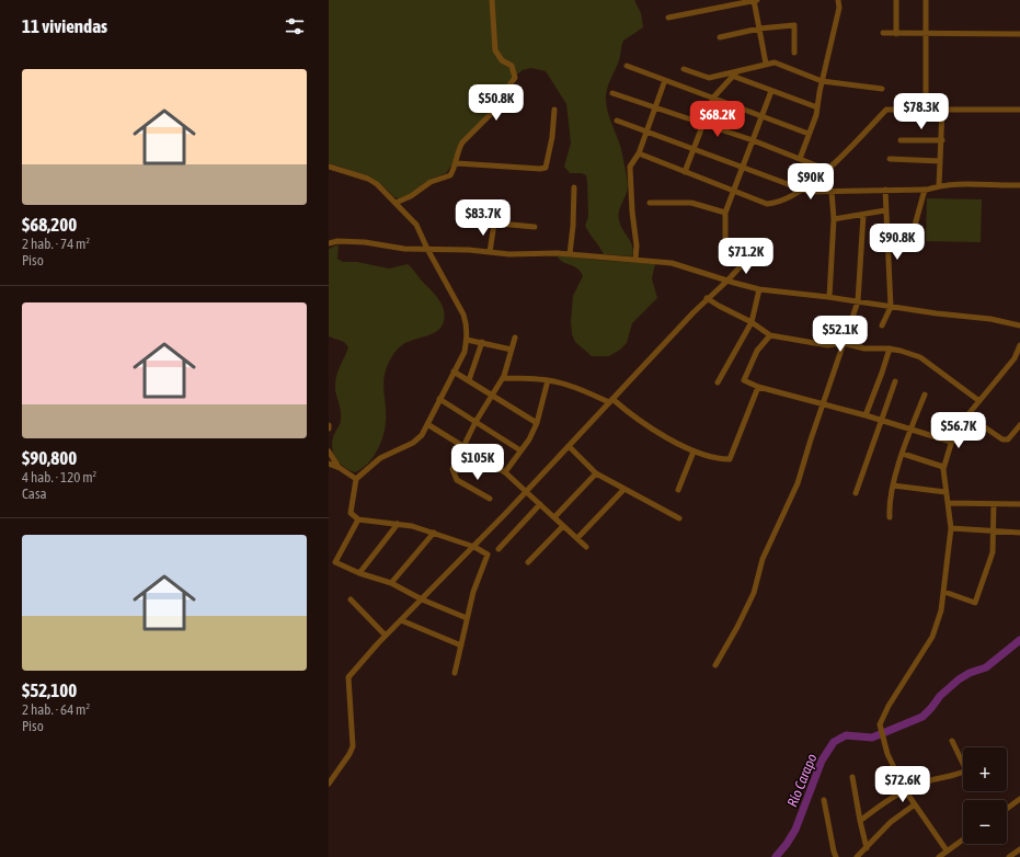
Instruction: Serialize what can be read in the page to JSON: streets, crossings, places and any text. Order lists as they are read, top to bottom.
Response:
{
  "water": ["Río Carapo"],
  "page": {
    "heading": "11 viviendas",
    "list": [
      {
        "name": "$68,200",
        "note": "2 hab. · 74 m² · Piso"
      },
      {
        "name": "$90,800",
        "note": "4 hab. · 120 m² · Casa"
      },
      {
        "name": "$52,100",
        "note": "2 hab. · 64 m² · Piso"
      }
    ],
    "price": [
      "$50.8K",
      "$78.3K",
      "$68.2K",
      "$90K",
      "$83.7K",
      "$90.8K",
      "$71.2K",
      "$52.1K",
      "$56.7K",
      "$105K",
      "$72.6K"
    ],
    "map_buttons": ["+", "−"]
  }
}
